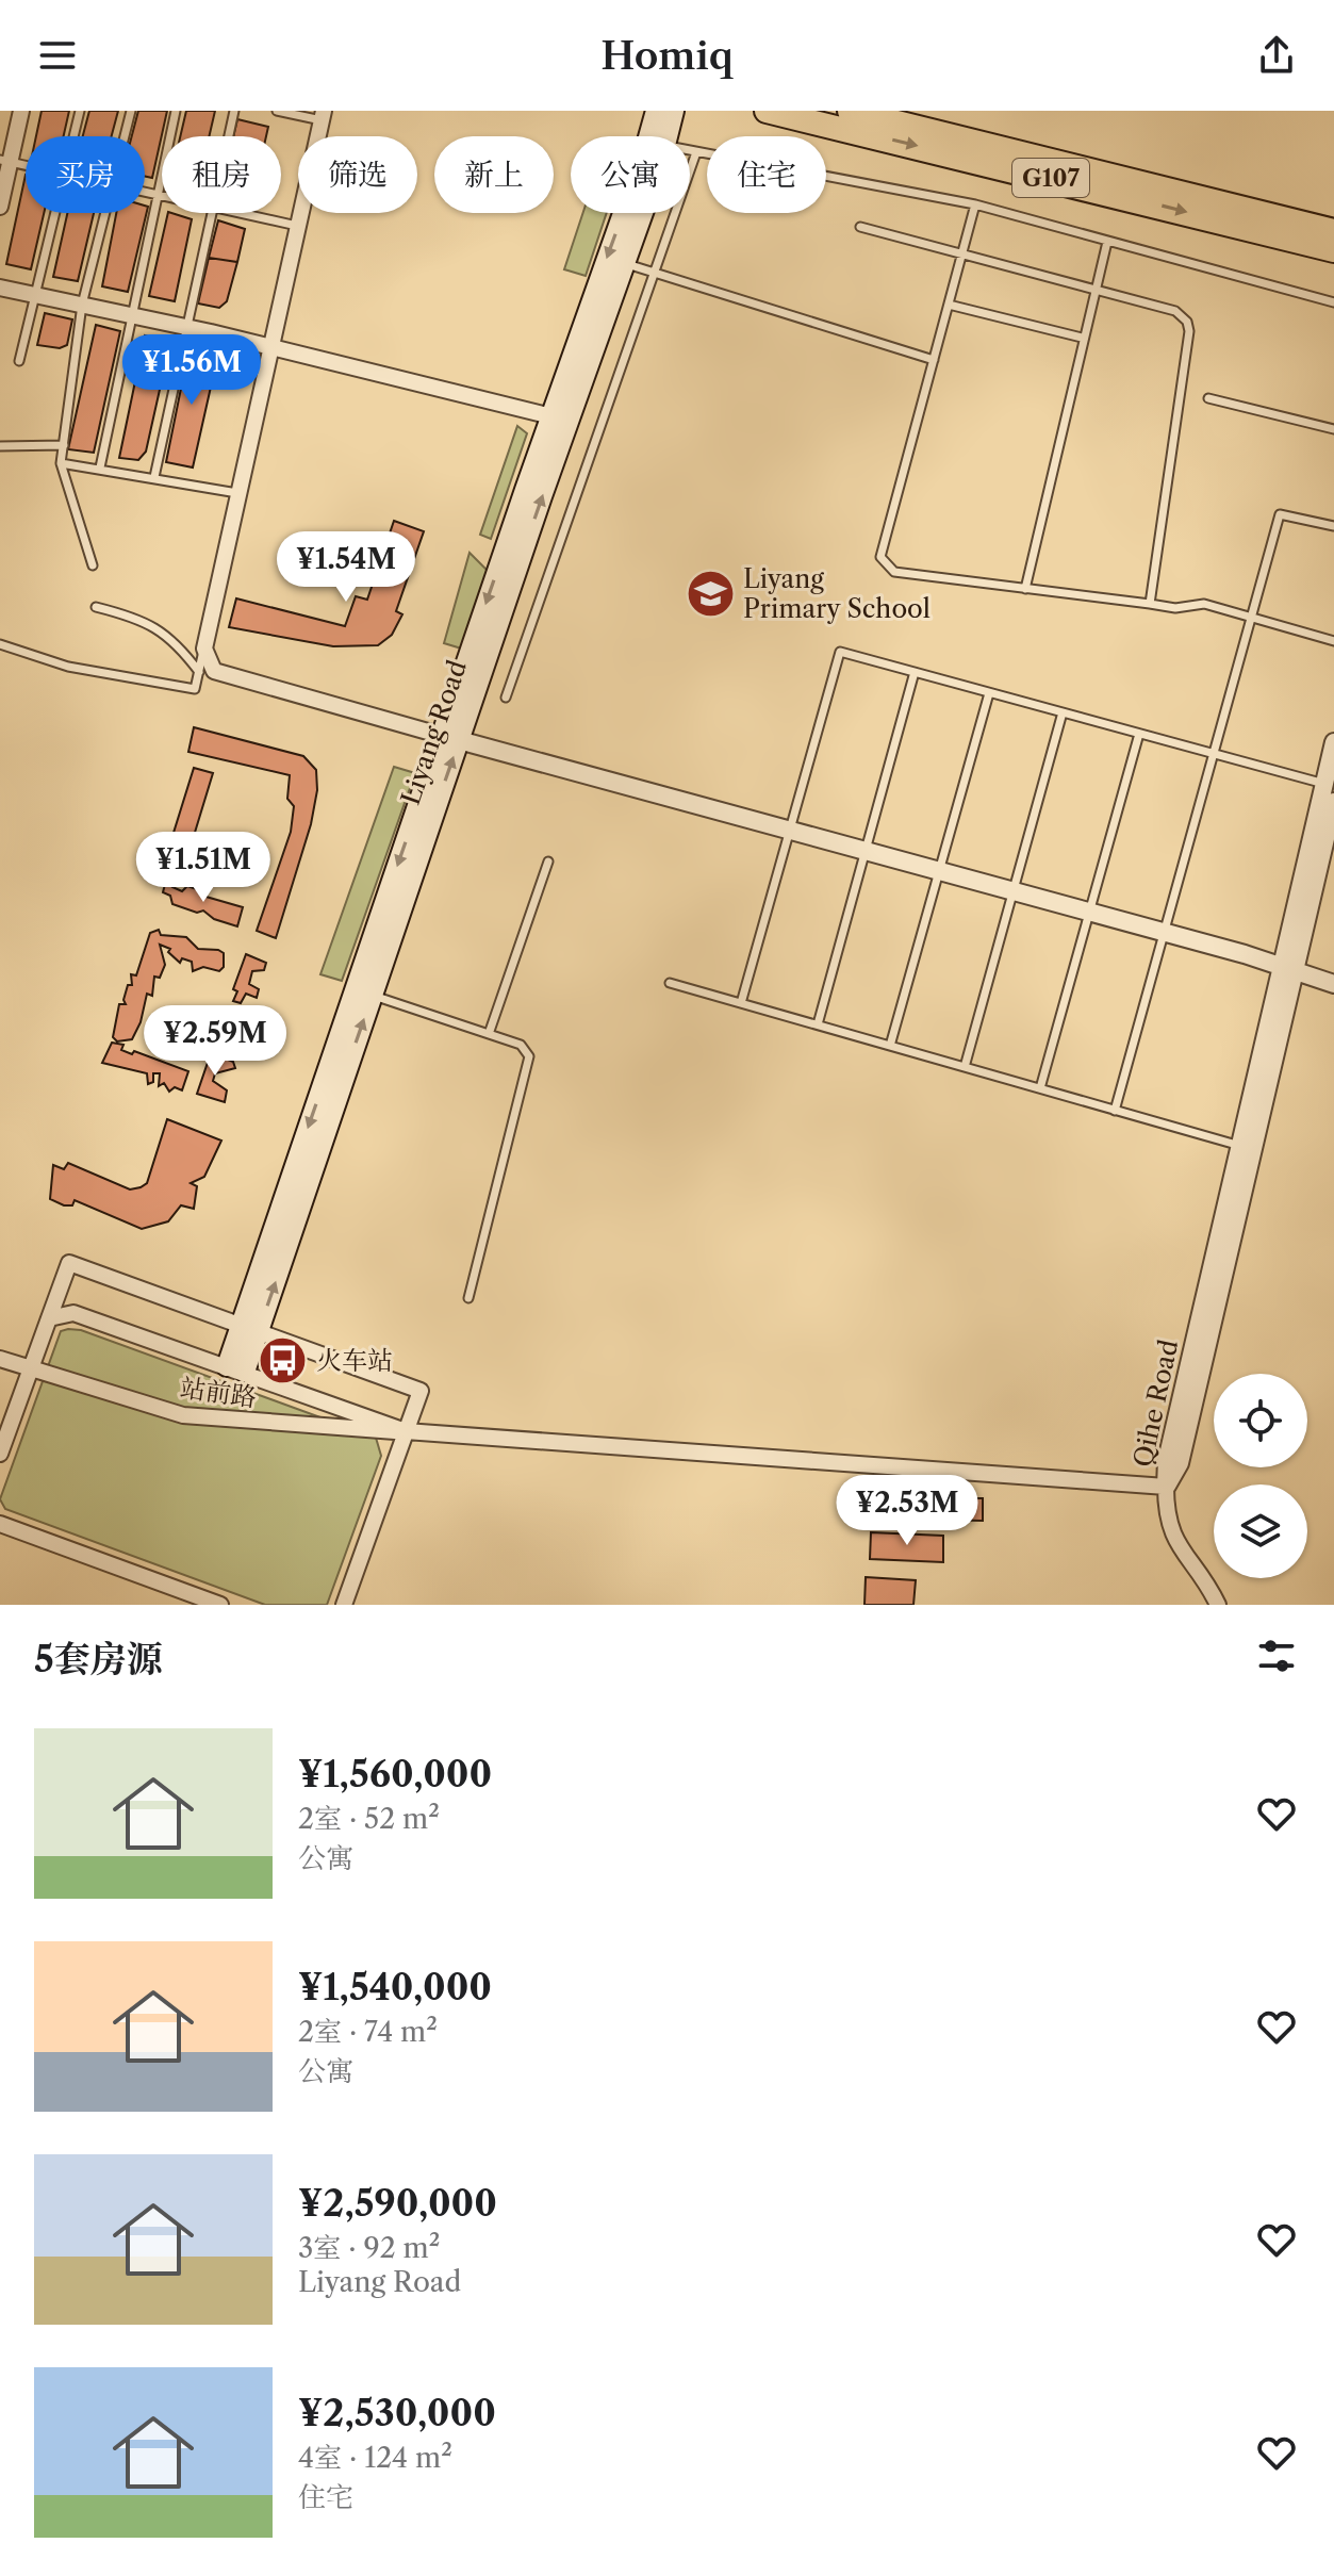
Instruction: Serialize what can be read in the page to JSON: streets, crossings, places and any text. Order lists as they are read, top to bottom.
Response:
{
  "streets": {
    "highway": ["G107"],
    "main road": ["Liyang Road"],
    "street": ["站前路", "Qihe Road"]
  },
  "crossings": [
    ["站前路", "Qihe Road"]
  ],
  "places": {
    "school or university": ["Liyang Primary School"],
    "bus stop": ["火车站"]
  },
  "page": {
    "header": "Homiq",
    "chip": [
      "买房",
      "租房",
      "筛选",
      "新上",
      "公寓",
      "住宅"
    ],
    "price": [
      "¥1.56M",
      "¥1.54M",
      "¥1.51M",
      "¥2.59M",
      "¥2.53M"
    ],
    "heading": "5套房源",
    "list": [
      {
        "name": "¥1,560,000",
        "note": "2室 · 52 m² · 公寓"
      },
      {
        "name": "¥1,540,000",
        "note": "2室 · 74 m² · 公寓"
      },
      {
        "name": "¥2,590,000",
        "note": "3室 · 92 m² · Liyang Road"
      },
      {
        "name": "¥2,530,000",
        "note": "4室 · 124 m² · 住宅"
      }
    ]
  }
}
